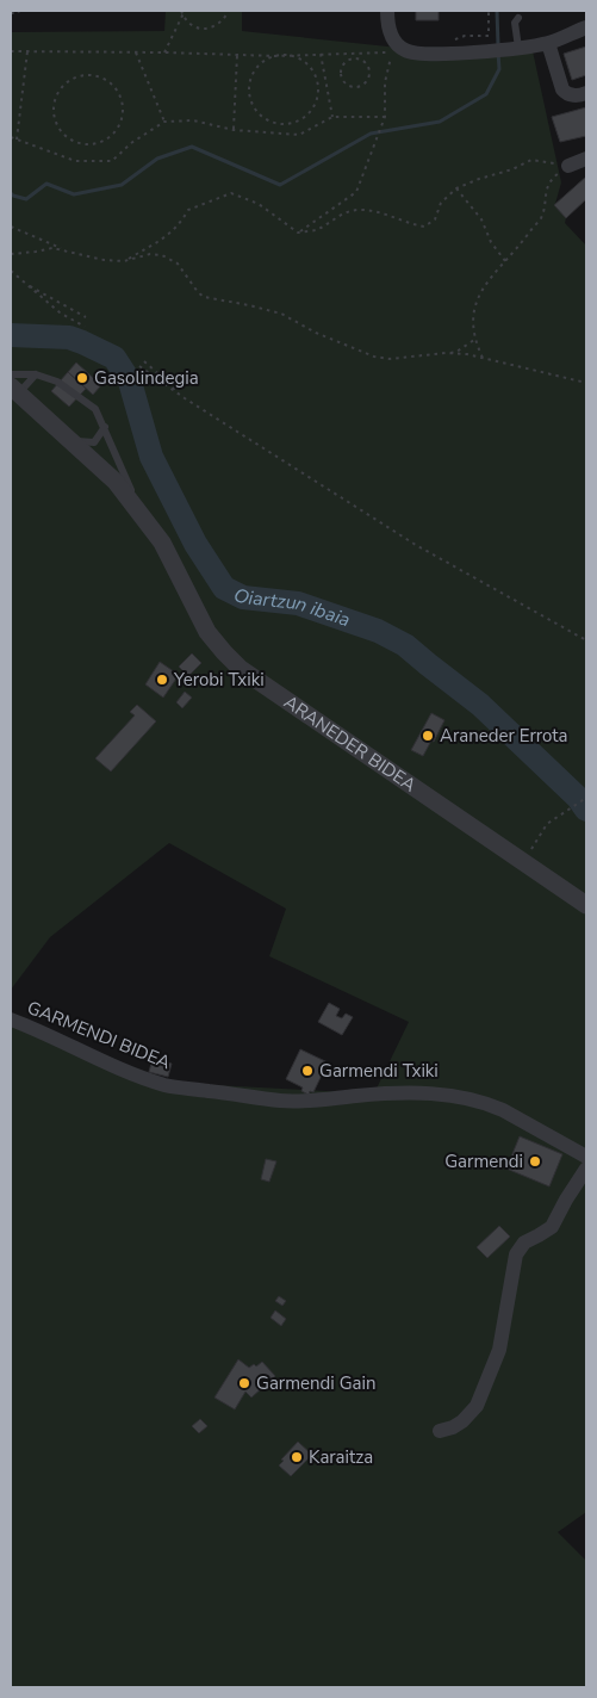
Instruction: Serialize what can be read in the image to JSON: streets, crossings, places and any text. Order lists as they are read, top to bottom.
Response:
{
  "streets": {
    "street": ["ARANEDER BIDEA", "GARMENDI BIDEA"]
  },
  "water": ["Oiartzun ibaia"],
  "places": [
    "Gasolindegia",
    "Yerobi Txiki",
    "Araneder Errota",
    "Garmendi Txiki",
    "Garmendi",
    "Garmendi Gain",
    "Karaitza"
  ]
}
